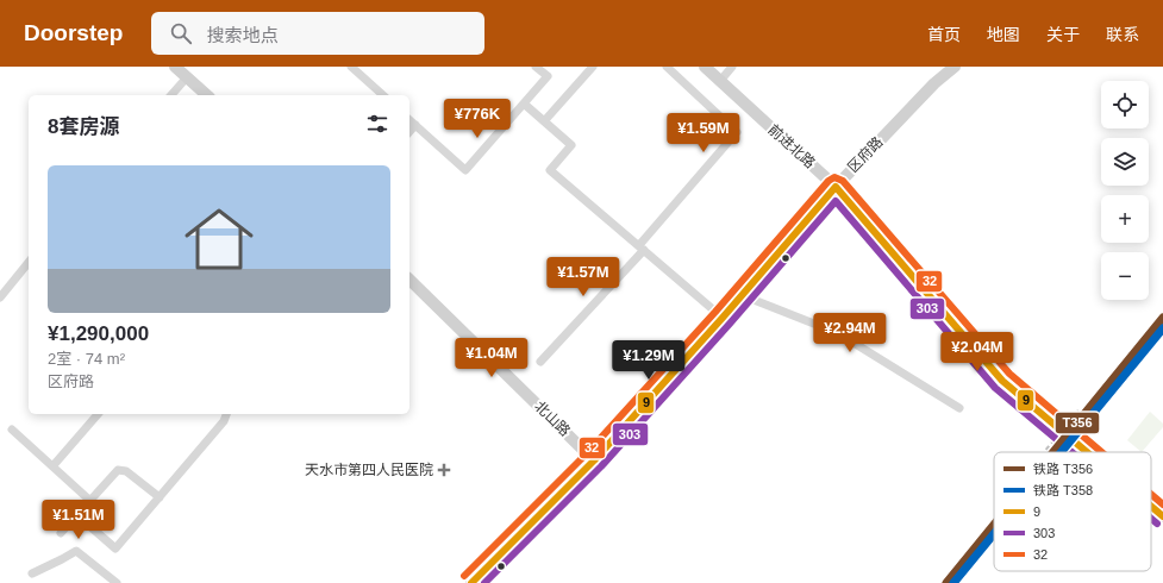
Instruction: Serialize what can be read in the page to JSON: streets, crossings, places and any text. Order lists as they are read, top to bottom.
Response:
{
  "streets": {
    "main road": ["前进北路", "区府路", "北山路"]
  },
  "crossings": [
    ["前进北路", "区府路"],
    ["区府路", "北山路"]
  ],
  "places": {
    "health": ["天水市第四人民医院"]
  },
  "lines": [
    "transit line 32",
    "transit line 9",
    "transit line 303",
    "rail line T356",
    "rail line T358"
  ],
  "legend": [
    "铁路 T356",
    "铁路 T358",
    "9",
    "303",
    "32"
  ],
  "page": {
    "header": "Doorstep",
    "search": "搜索地点",
    "nav": [
      "首页",
      "地图",
      "关于",
      "联系"
    ],
    "map_buttons": ["+", "−"],
    "heading": "8套房源",
    "price": [
      "¥776K",
      "¥1.59M",
      "¥1.57M",
      "¥2.94M",
      "¥2.04M",
      "¥1.04M",
      "¥1.29M",
      "¥1.51M"
    ],
    "list": [
      {
        "name": "¥1,290,000",
        "note": "2室 · 74 m² · 区府路"
      }
    ]
  }
}
